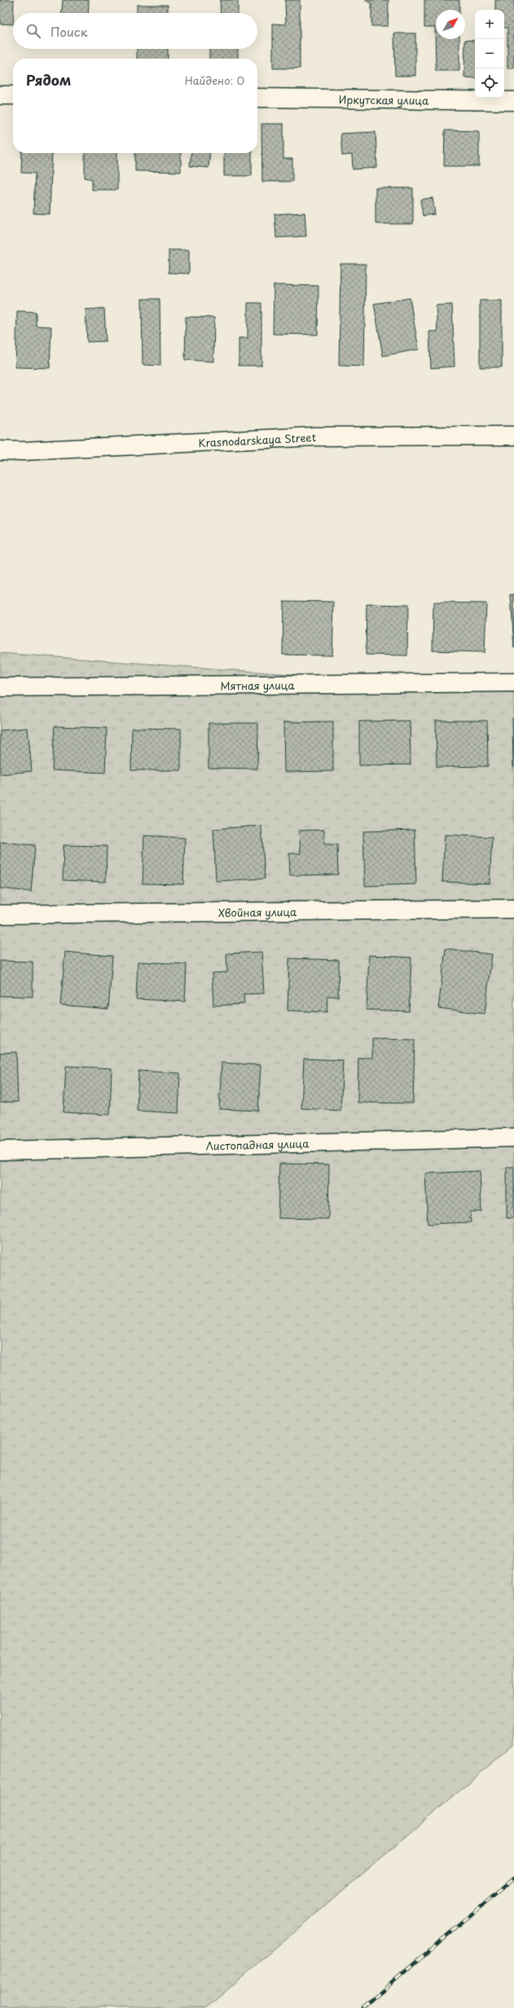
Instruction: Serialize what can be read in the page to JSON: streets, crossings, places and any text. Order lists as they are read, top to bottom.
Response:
{
  "streets": {
    "street": [
      "Иркутская улица",
      "Krasnodarskaya Street",
      "Мятная улица",
      "Хвойная улица",
      "Листопадная улица"
    ]
  },
  "north": "top right",
  "page": {
    "map_buttons": ["+", "−"],
    "search": "Поиск",
    "heading": ["Рядом", "Найдено: 0"]
  }
}
